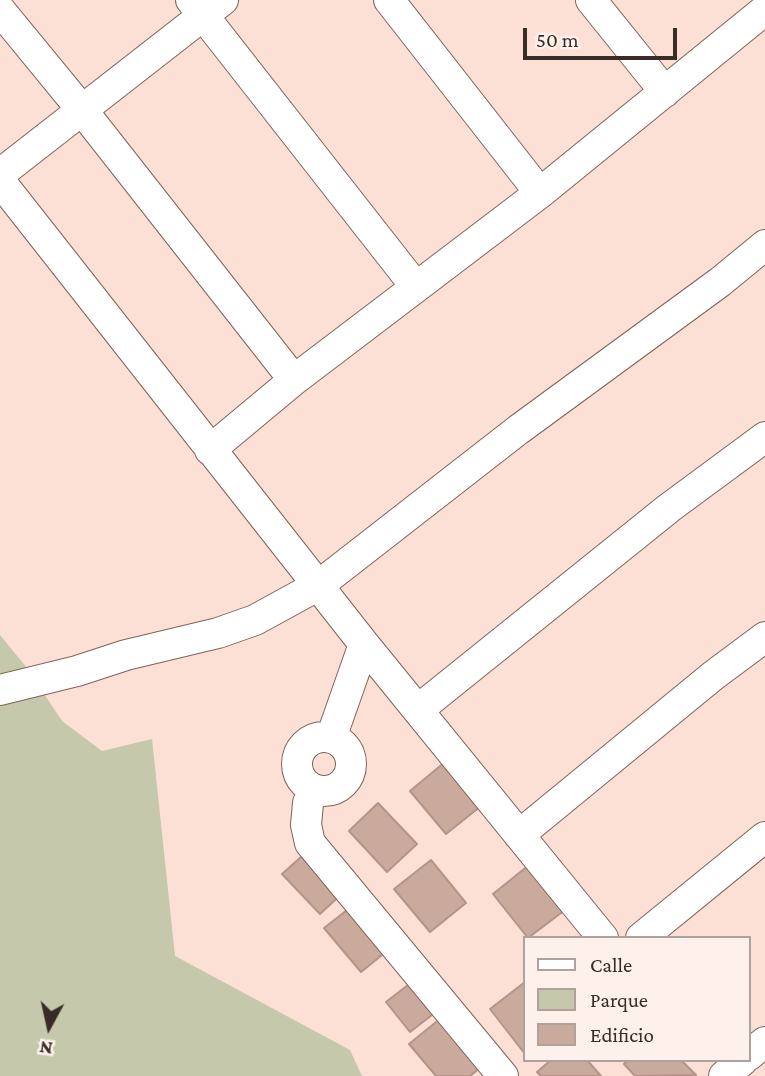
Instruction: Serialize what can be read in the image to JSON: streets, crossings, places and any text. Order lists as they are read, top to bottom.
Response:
{
  "legend": ["Calle", "Parque", "Edificio"],
  "scale_bar": "50 m",
  "north": "bottom"
}
